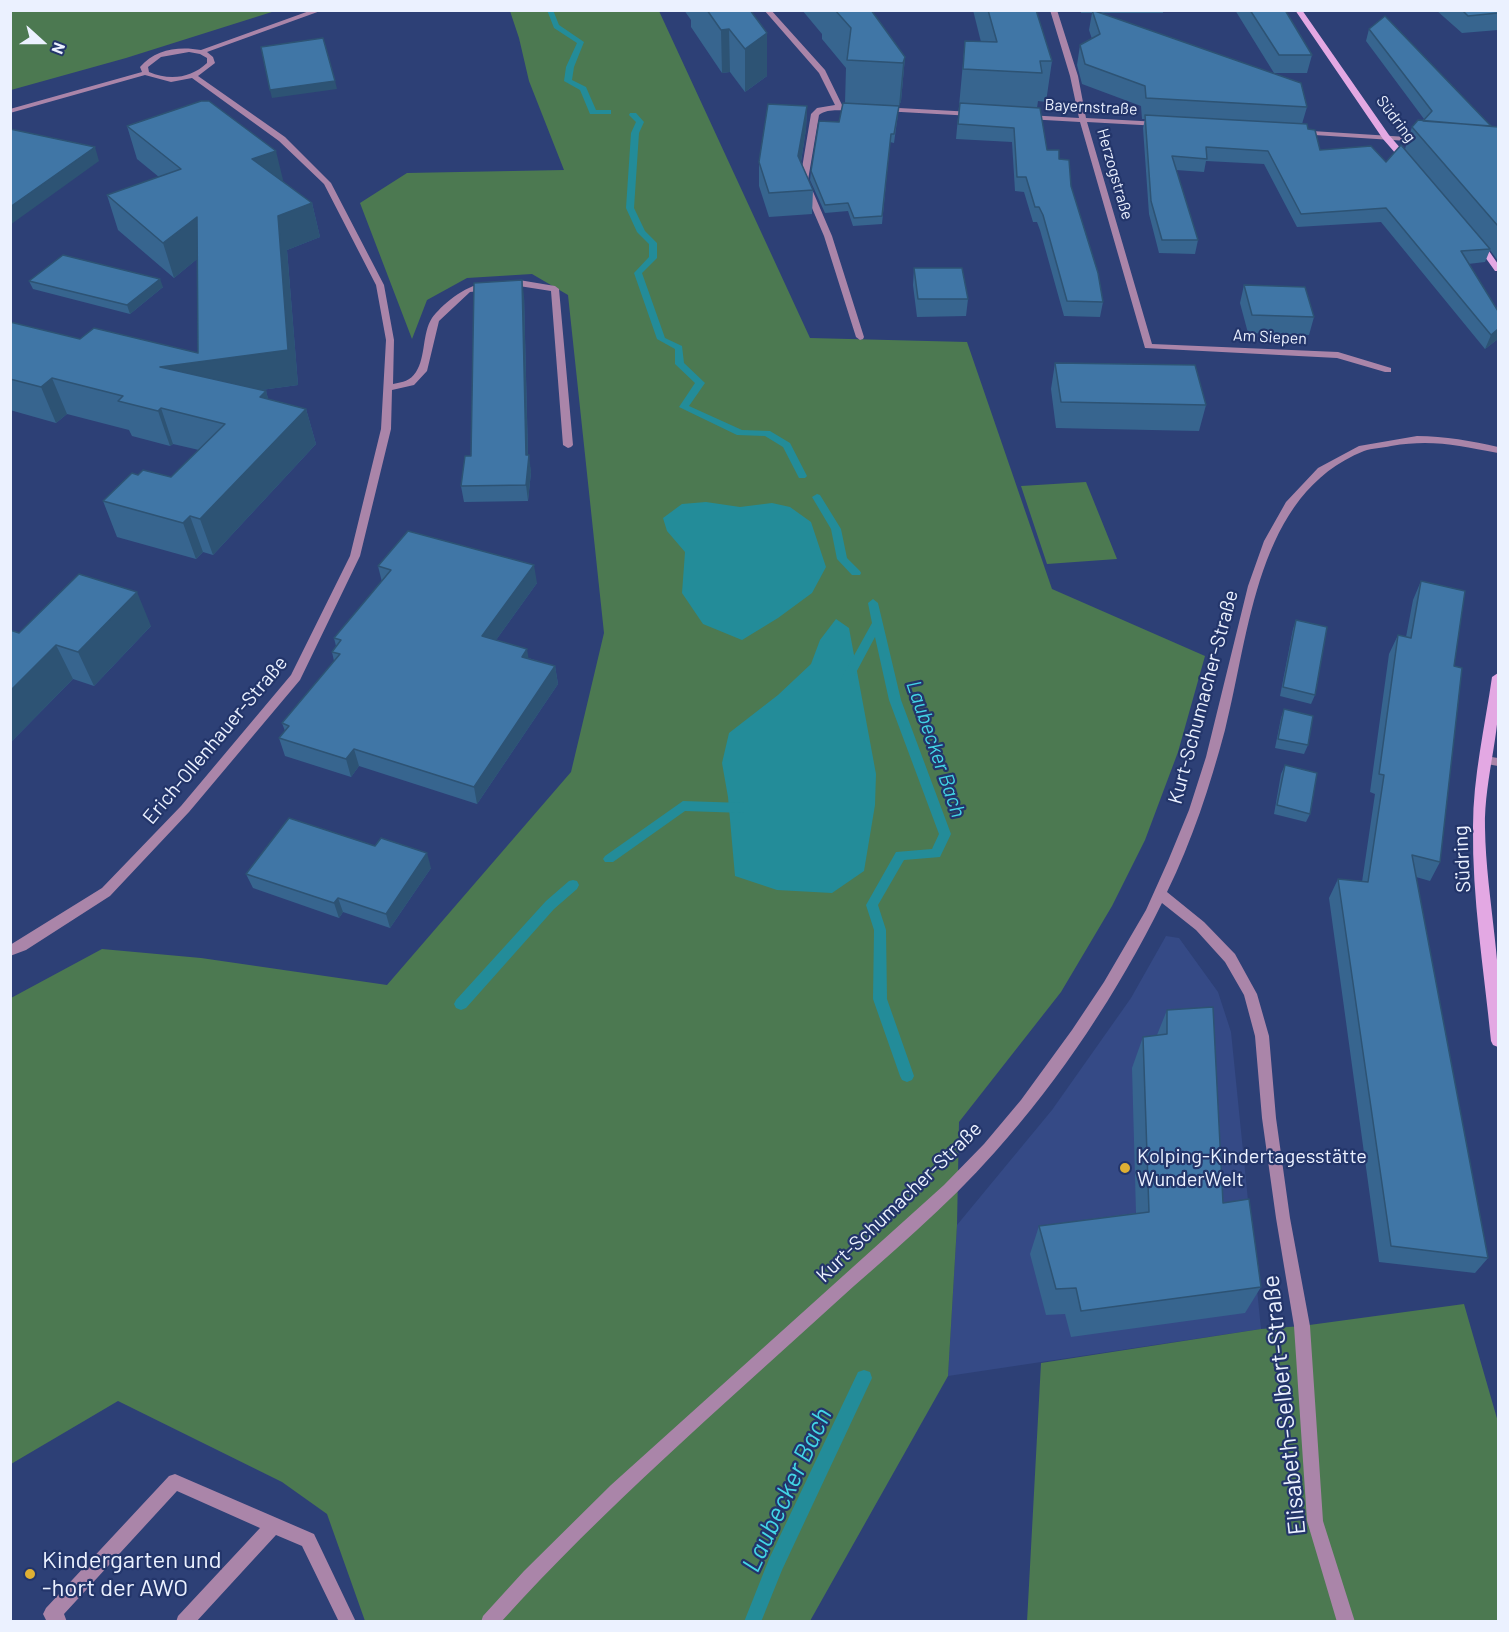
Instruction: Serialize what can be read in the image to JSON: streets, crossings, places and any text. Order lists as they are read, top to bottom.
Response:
{
  "streets": {
    "street": [
      "Bayernstraße",
      "Südring",
      "Herzogstraße",
      "Am Siepen",
      "Kurt-Schumacher-Straße",
      "Erich-Ollenhauer-Straße",
      "Elisabeth-Selbert-Straße"
    ]
  },
  "crossings": [
    ["Bayernstraße", "Herzogstraße"],
    ["Herzogstraße", "Am Siepen"],
    ["Kurt-Schumacher-Straße", "Elisabeth-Selbert-Straße"]
  ],
  "water": ["Laubecker Bach"],
  "places": ["Kolping-Kindertagesstätte WunderWelt", "Kindergarten und -hort der AWO"],
  "north": "right"
}
